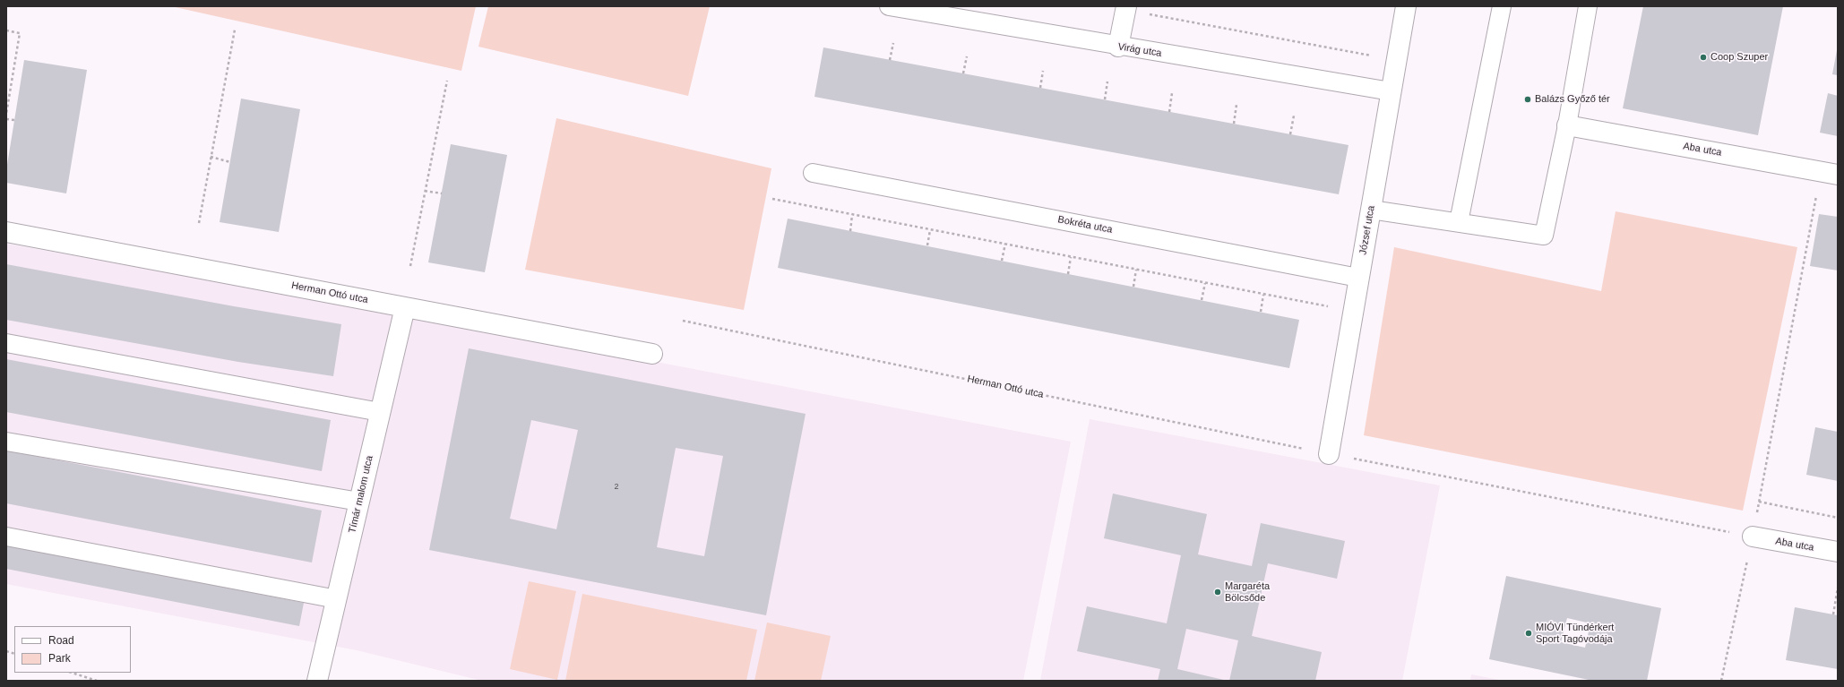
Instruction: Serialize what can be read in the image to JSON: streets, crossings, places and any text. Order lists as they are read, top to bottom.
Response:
{
  "streets": {
    "street": [
      "Aba utca",
      "József utca",
      "Herman Ottó utca",
      "Tímár malom utca"
    ],
    "lane": ["Virág utca", "Bokréta utca"]
  },
  "crossings": [
    ["Virág utca", "József utca"],
    ["Aba utca", "Herman Ottó utca"],
    ["Bokréta utca", "József utca"],
    ["József utca", "Herman Ottó utca"],
    ["Herman Ottó utca", "Tímár malom utca"]
  ],
  "places": [
    "Coop Szuper",
    "Balázs Győző tér",
    "Margaréta Bölcsőde",
    "MIÓVI Tündérkert Sport Tagóvodája"
  ],
  "house_numbers": ["2"],
  "legend": ["Road", "Park"]
}
